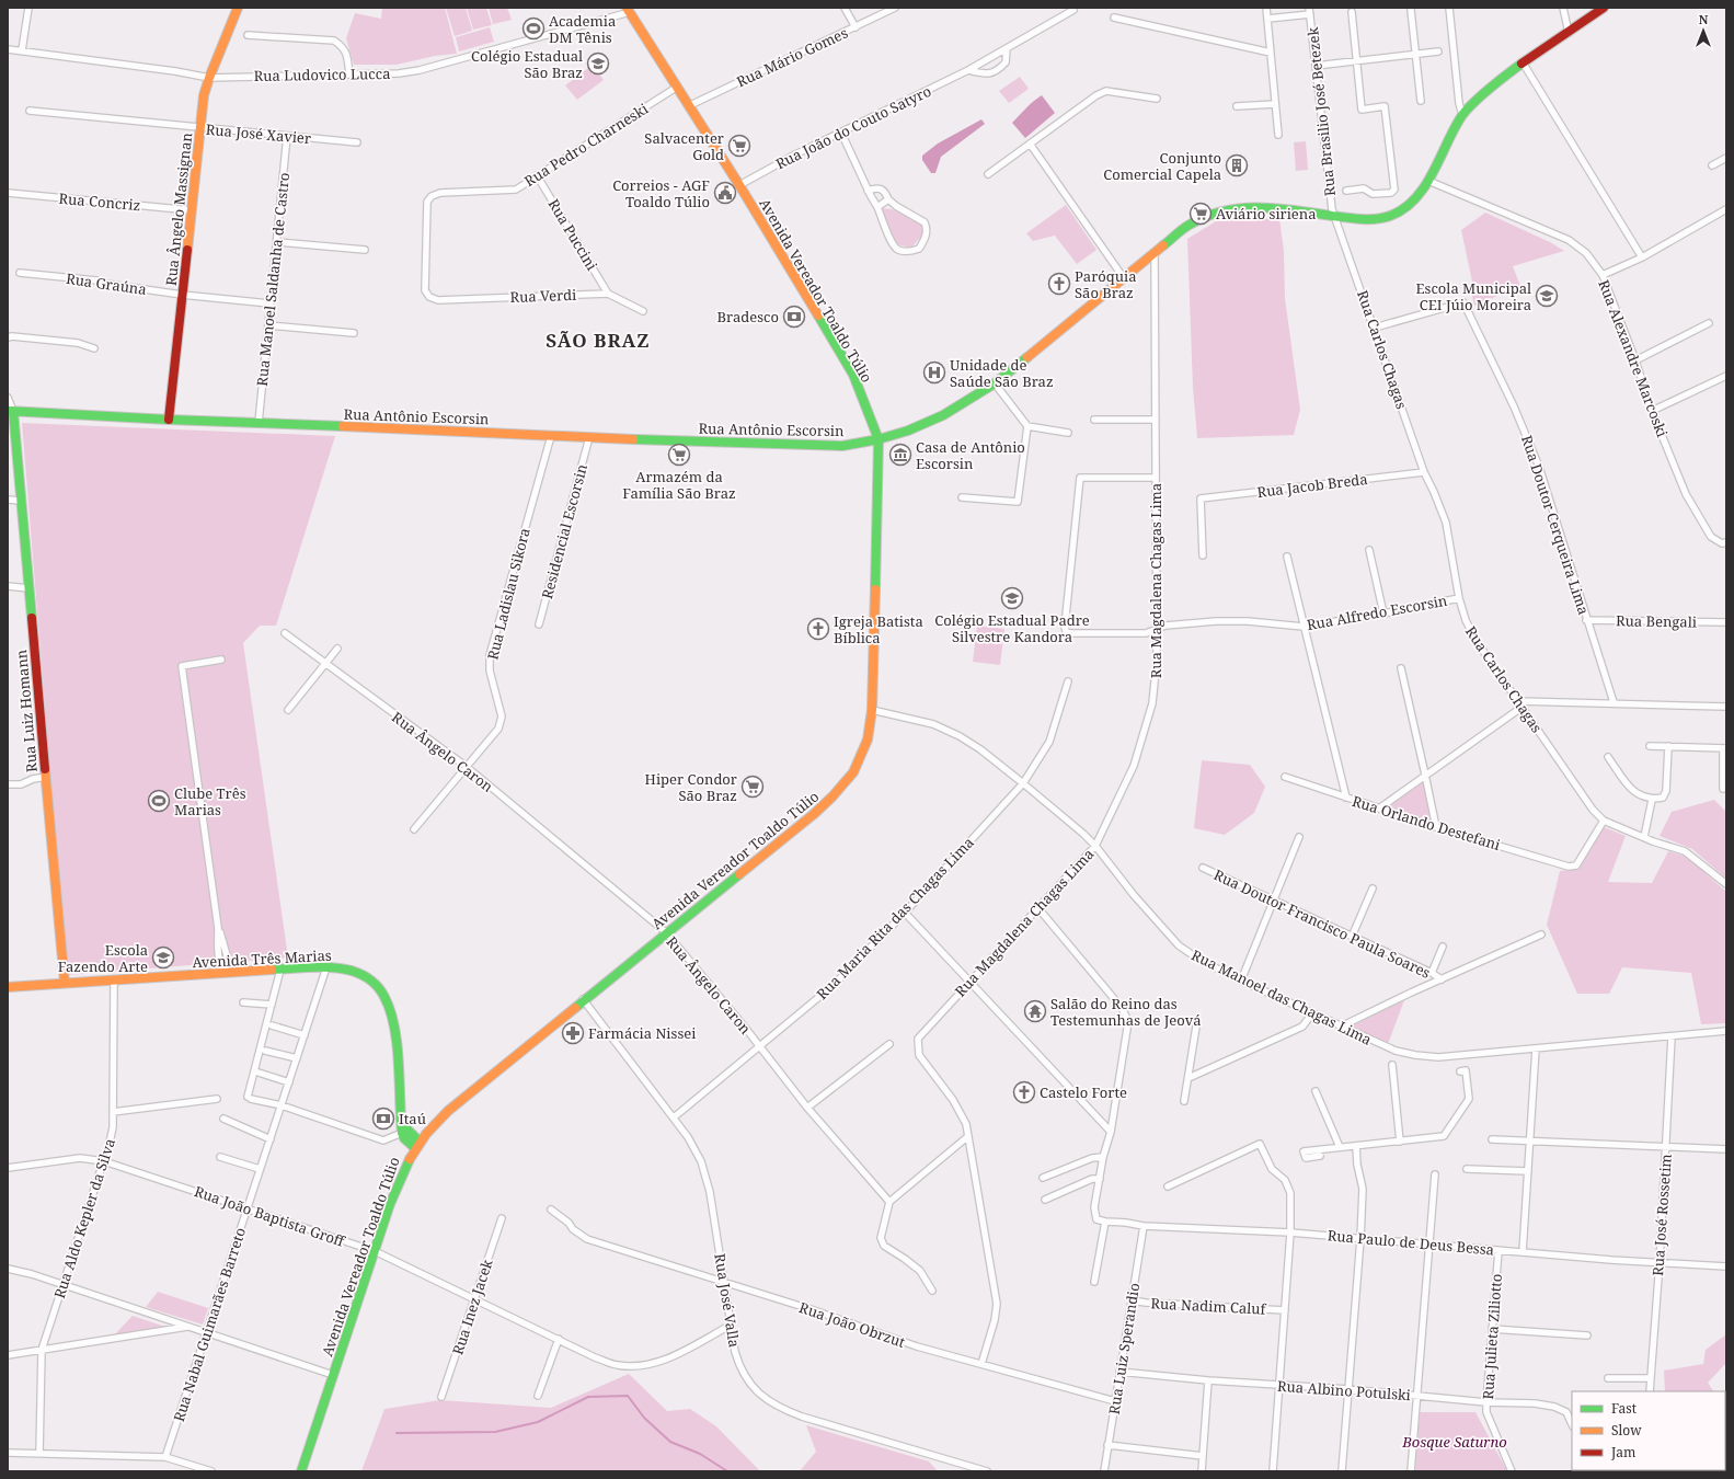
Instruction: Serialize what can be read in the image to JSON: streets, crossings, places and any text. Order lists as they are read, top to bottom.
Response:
{
  "streets": {
    "main road": [
      "Rua Ângelo Massignan",
      "Avenida Vereador Toaldo Túlio",
      "Rua Antônio Escorsin",
      "Rua Luiz Homann",
      "Avenida Três Marias"
    ],
    "street": [
      "Rua Mário Gomes",
      "Rua Ludovico Lucca",
      "Rua Brasilio José Betezek",
      "Rua João do Couto Satyro",
      "Rua José Xavier",
      "Rua Pedro Charneski",
      "Rua Concriz",
      "Rua Puccini",
      "Rua Manoel Saldanha de Castro",
      "Rua Graúna",
      "Rua Verdi",
      "Rua Carlos Chagas",
      "Rua Alexandre Marcoski",
      "Rua Jacob Breda",
      "Rua Doutor Cerqueira Lima",
      "Residencial Escorsin",
      "Rua Magdalena Chagas Lima",
      "Rua Ladislau Sikora",
      "Rua Alfredo Escorsin",
      "Rua Bengali",
      "Rua Ângelo Caron",
      "Rua Orlando Destefani",
      "Rua Maria Rita das Chagas Lima",
      "Rua Doutor Francisco Paula Soares",
      "Rua Manoel das Chagas Lima",
      "Rua José Rossetim",
      "Rua João Baptista Groff",
      "Rua Aldo Kepler da Silva",
      "Rua Paulo de Deus Bessa",
      "Rua José Valla",
      "Rua Nadim Caluf",
      "Rua Inez Jacek",
      "Rua Nabal Guimarães Barreto",
      "Rua João Obrzut",
      "Rua Julieta Ziliotto",
      "Rua Luiz Sperandio",
      "Rua Albino Potulski"
    ]
  },
  "crossings": [
    ["Rua Mário Gomes", "Avenida Vereador Toaldo Túlio"],
    ["Rua Ludovico Lucca", "Rua Ângelo Massignan"],
    ["Rua Ludovico Lucca", "Avenida Vereador Toaldo Túlio"],
    ["Rua Brasilio José Betezek", "Rua Carlos Chagas"],
    ["Rua Brasilio José Betezek", "Rua Antônio Escorsin"],
    ["Rua João do Couto Satyro", "Avenida Vereador Toaldo Túlio"],
    ["Rua José Xavier", "Rua Ângelo Massignan"],
    ["Rua José Xavier", "Rua Manoel Saldanha de Castro"],
    ["Rua Pedro Charneski", "Rua Puccini"],
    ["Rua Pedro Charneski", "Avenida Vereador Toaldo Túlio"],
    ["Rua Pedro Charneski", "Rua Verdi"],
    ["Rua Concriz", "Rua Ângelo Massignan"],
    ["Rua Ângelo Massignan", "Rua Graúna"],
    ["Rua Ângelo Massignan", "Rua Antônio Escorsin"],
    ["Rua Puccini", "Rua Verdi"],
    ["Rua Manoel Saldanha de Castro", "Rua Graúna"],
    ["Rua Manoel Saldanha de Castro", "Rua Antônio Escorsin"],
    ["Avenida Vereador Toaldo Túlio", "Rua Antônio Escorsin"],
    ["Avenida Vereador Toaldo Túlio", "Rua Ângelo Caron"],
    ["Avenida Vereador Toaldo Túlio", "Avenida Três Marias"],
    ["Avenida Vereador Toaldo Túlio", "Rua Manoel das Chagas Lima"],
    ["Avenida Vereador Toaldo Túlio", "Rua João Baptista Groff"],
    ["Avenida Vereador Toaldo Túlio", "Rua José Valla"],
    ["Rua Carlos Chagas", "Rua Antônio Escorsin"],
    ["Rua Carlos Chagas", "Rua Jacob Breda"],
    ["Rua Carlos Chagas", "Rua Doutor Cerqueira Lima"],
    ["Rua Carlos Chagas", "Rua Alfredo Escorsin"],
    ["Rua Carlos Chagas", "Rua Orlando Destefani"],
    ["Rua Alexandre Marcoski", "Rua Antônio Escorsin"],
    ["Rua Antônio Escorsin", "Residencial Escorsin"],
    ["Rua Antônio Escorsin", "Rua Magdalena Chagas Lima"],
    ["Rua Antônio Escorsin", "Rua Ladislau Sikora"],
    ["Rua Antônio Escorsin", "Rua Luiz Homann"],
    ["Rua Doutor Cerqueira Lima", "Rua Bengali"],
    ["Rua Magdalena Chagas Lima", "Rua Alfredo Escorsin"],
    ["Rua Magdalena Chagas Lima", "Rua Manoel das Chagas Lima"],
    ["Rua Ladislau Sikora", "Rua Ângelo Caron"],
    ["Rua Luiz Homann", "Avenida Três Marias"],
    ["Rua Ângelo Caron", "Rua Maria Rita das Chagas Lima"],
    ["Rua Maria Rita das Chagas Lima", "Rua Manoel das Chagas Lima"],
    ["Rua Maria Rita das Chagas Lima", "Rua José Valla"],
    ["Avenida Três Marias", "Rua Aldo Kepler da Silva"],
    ["Avenida Três Marias", "Rua Nabal Guimarães Barreto"],
    ["Rua Manoel das Chagas Lima", "Rua José Rossetim"],
    ["Rua José Rossetim", "Rua Paulo de Deus Bessa"],
    ["Rua João Baptista Groff", "Rua Aldo Kepler da Silva"],
    ["Rua João Baptista Groff", "Rua José Valla"],
    ["Rua João Baptista Groff", "Rua Inez Jacek"],
    ["Rua João Baptista Groff", "Rua Nabal Guimarães Barreto"],
    ["Rua Paulo de Deus Bessa", "Rua Julieta Ziliotto"],
    ["Rua Paulo de Deus Bessa", "Rua Luiz Sperandio"],
    ["Rua José Valla", "Rua João Obrzut"],
    ["Rua Nadim Caluf", "Rua Luiz Sperandio"],
    ["Rua João Obrzut", "Rua Luiz Sperandio"],
    ["Rua Julieta Ziliotto", "Rua Albino Potulski"],
    ["Rua Luiz Sperandio", "Rua Albino Potulski"]
  ],
  "districts": ["SÃO BRAZ"],
  "parks": ["Bosque Saturno"],
  "places": {
    "sports": ["Academia DM Tênis", "Clube Três Marias"],
    "school or university": [
      "Colégio Estadual São Braz",
      "Escola Municipal CEI Júio Moreira",
      "Colégio Estadual Padre Silvestre Kandora",
      "Escola Fazendo Arte"
    ],
    "supermarket": [
      "Salvacenter Gold",
      "Aviário siriena",
      "Armazém da Família São Braz",
      "Hiper Condor São Braz"
    ],
    "building": ["Conjunto Comercial Capela"],
    "public building": ["Correios - AGF Toaldo Túlio"],
    "church": ["Paróquia São Braz", "Igreja Batista Bíblica", "Castelo Forte"],
    "bank": ["Bradesco", "Itaú"],
    "hospital": ["Unidade de Saúde São Braz"],
    "museum": ["Casa de Antônio Escorsin"],
    "temple": ["Salão do Reino das Testemunhas de Jeová"],
    "pharmacy": ["Farmácia Nissei"]
  },
  "legend": ["Fast", "Slow", "Jam"],
  "north": "top"
}
